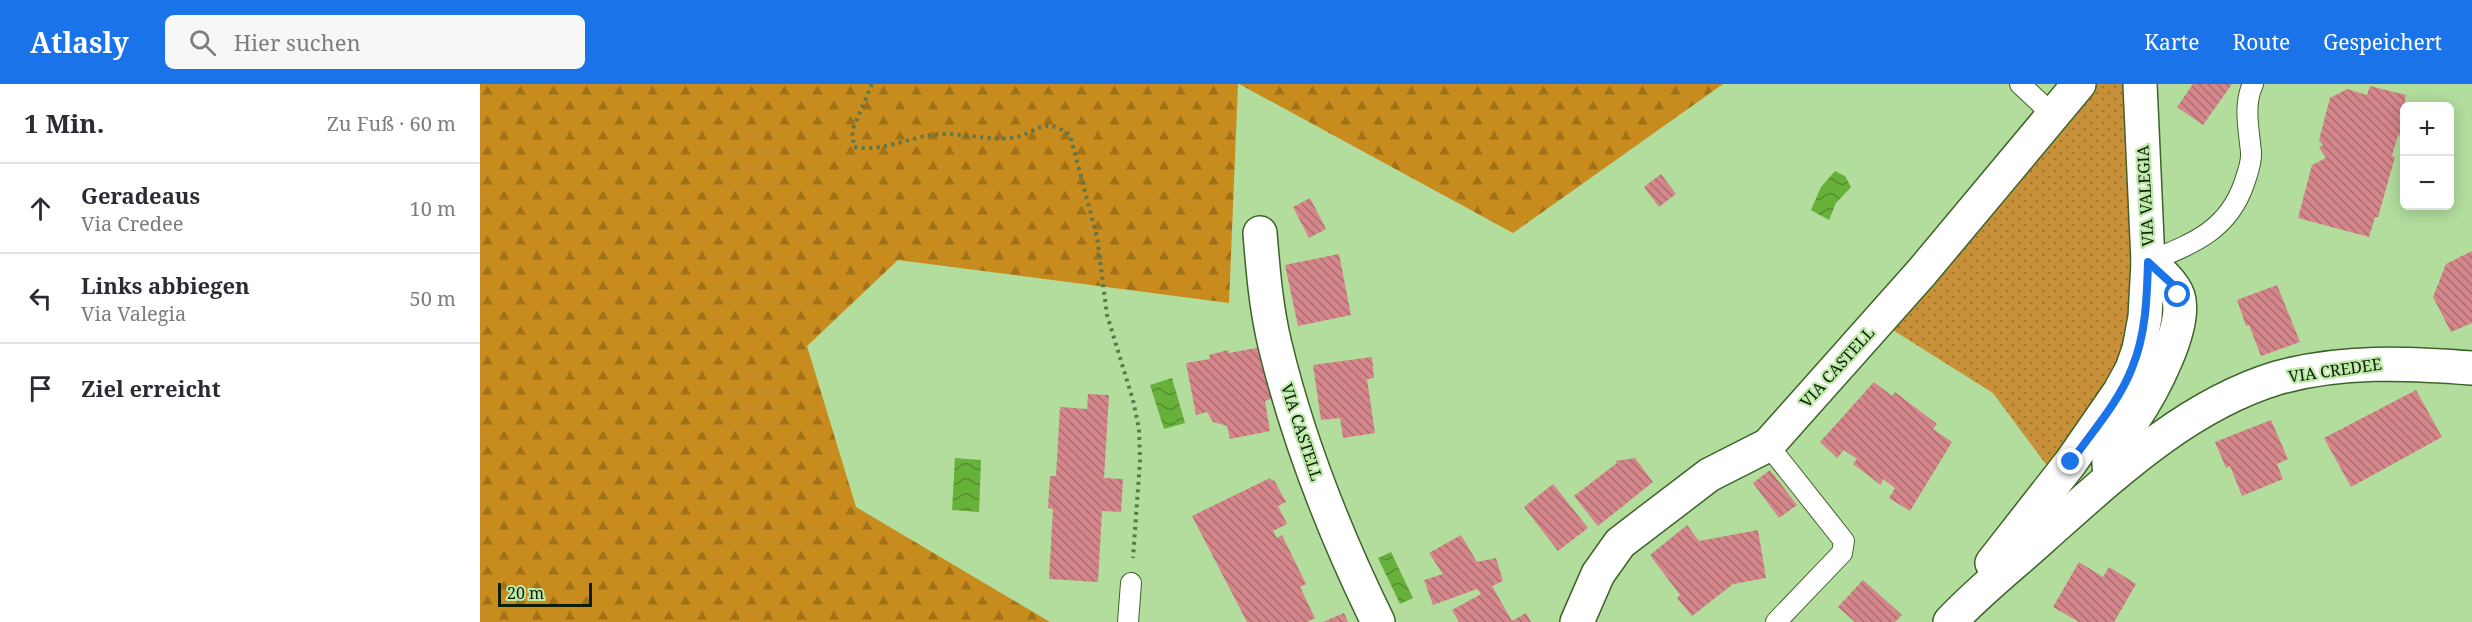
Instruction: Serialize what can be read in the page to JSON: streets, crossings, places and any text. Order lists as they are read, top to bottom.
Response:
{
  "streets": {
    "street": ["VIA VALEGIA", "VIA CASTELL", "VIA CREDEE"]
  },
  "crossings": [
    ["VIA VALEGIA", "VIA CREDEE"]
  ],
  "scale_bar": "20 m",
  "page": {
    "header": "Atlasly",
    "search": "Hier suchen",
    "nav": ["Karte", "Route", "Gespeichert"],
    "heading": ["1 Min.", "Zu Fuß · 60 m"],
    "map_buttons": ["+", "−"],
    "list": [
      ["Geradeaus", "Via Credee", "10 m"],
      ["Links abbiegen", "Via Valegia", "50 m"],
      "Ziel erreicht"
    ],
    "scale": "20 m"
  }
}
